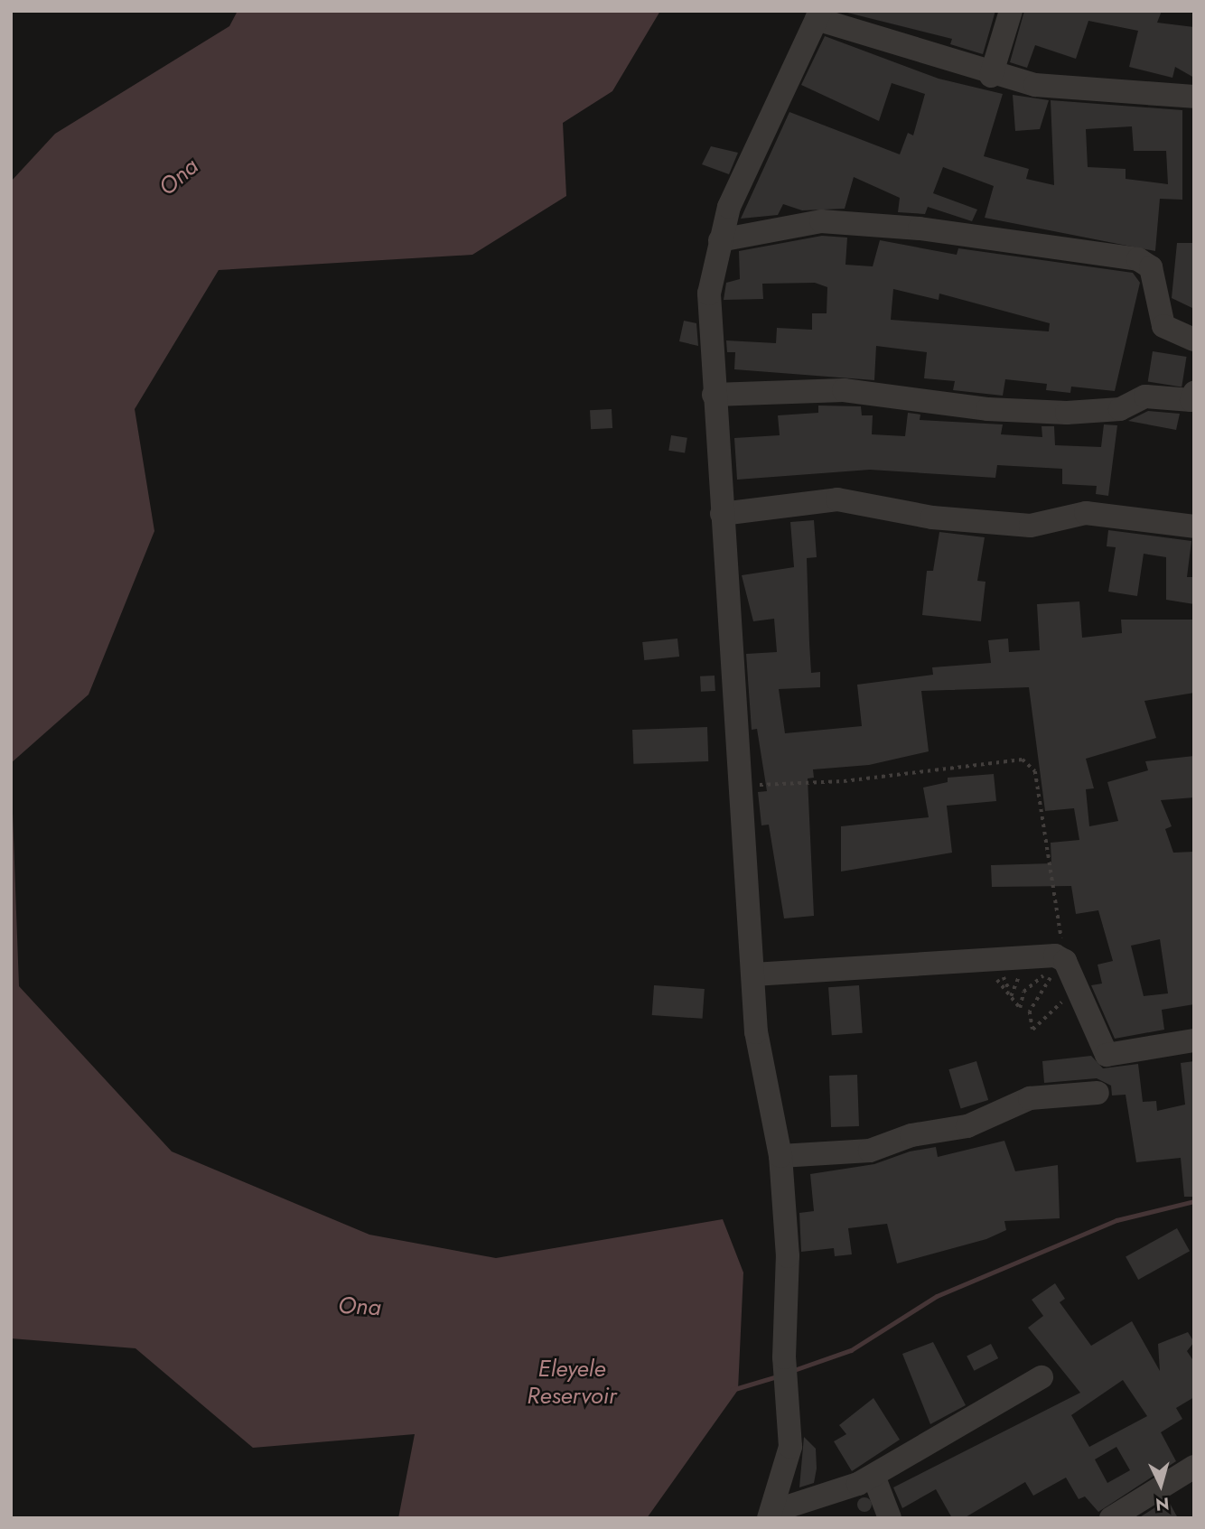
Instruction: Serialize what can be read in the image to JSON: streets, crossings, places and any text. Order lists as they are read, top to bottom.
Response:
{
  "water": ["Ona", "Eleyele Reservoir"],
  "north": "bottom"
}
